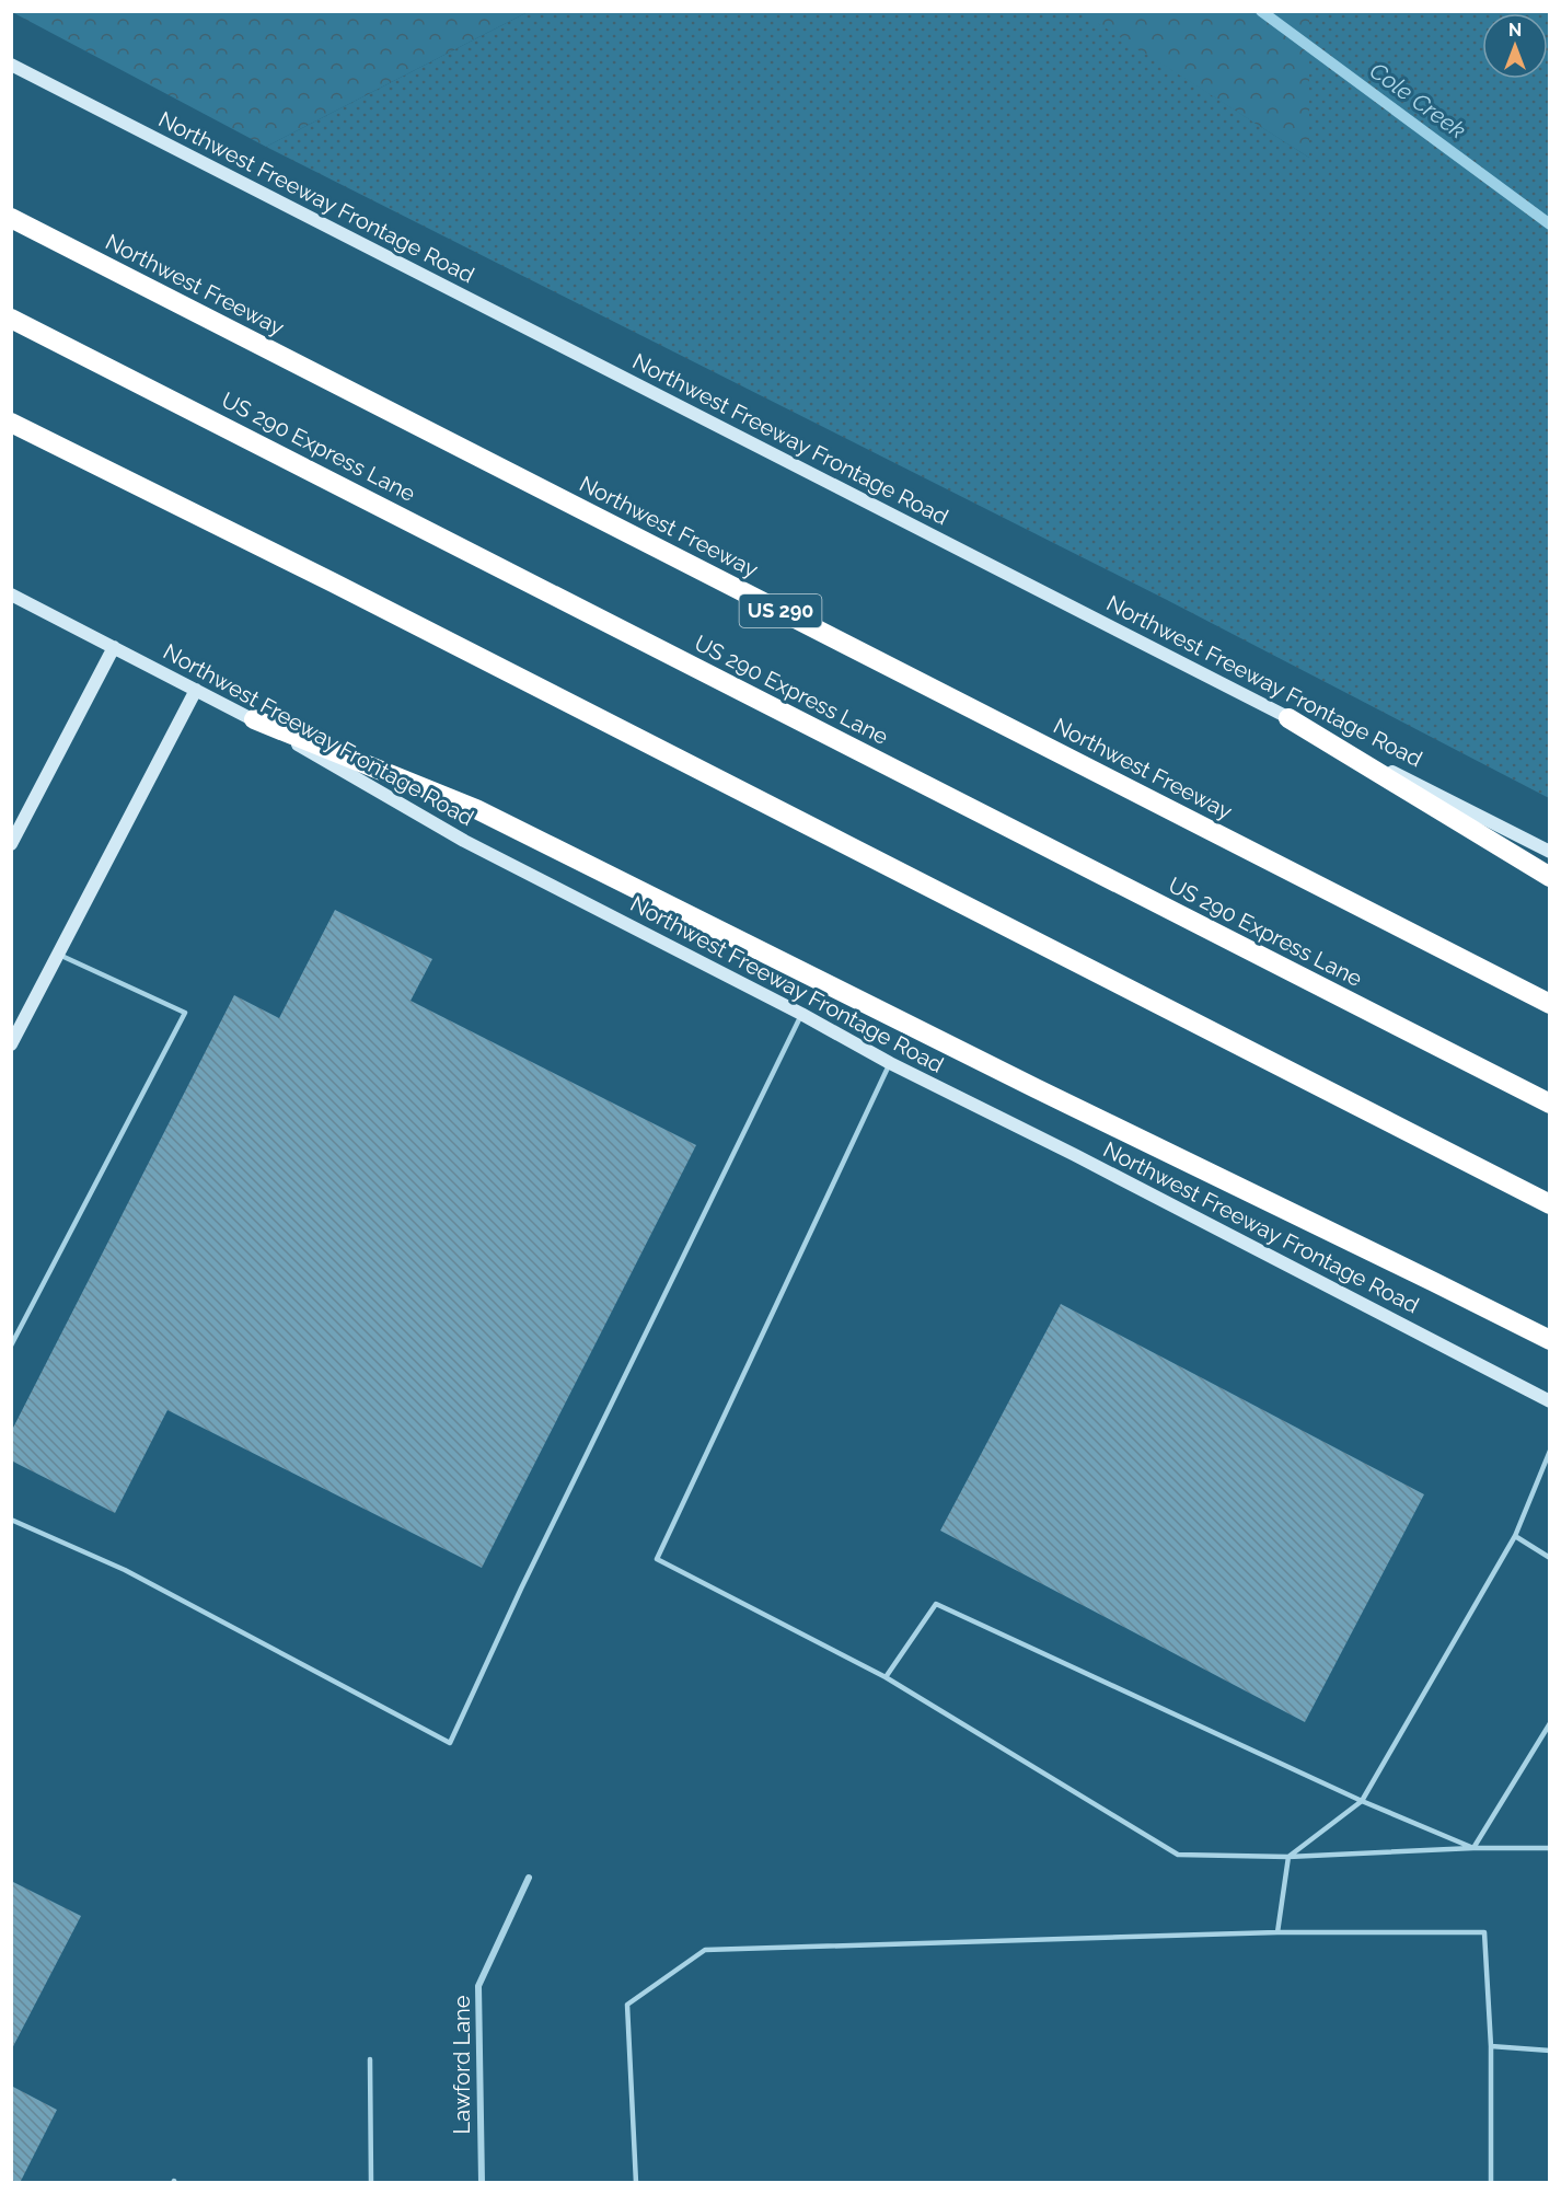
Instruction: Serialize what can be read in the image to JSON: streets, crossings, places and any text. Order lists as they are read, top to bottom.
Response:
{
  "streets": {
    "highway": ["Northwest Freeway", "US 290 Express Lane", "US 290"],
    "main road": ["Northwest Freeway Frontage Road"],
    "street": ["Lawford Lane"]
  },
  "water": ["Cole Creek"],
  "north": "top"
}
